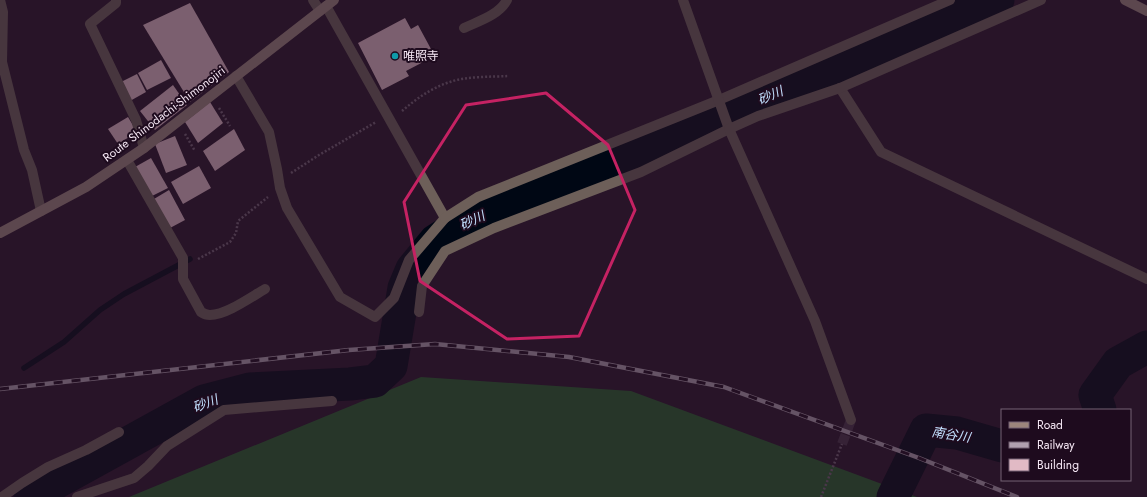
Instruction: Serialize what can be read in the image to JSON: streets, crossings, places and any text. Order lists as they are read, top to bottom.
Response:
{
  "streets": {
    "main road": ["Route Shinodachi-Shimonojiri"]
  },
  "water": ["砂川", "南谷川"],
  "places": ["唯照寺"],
  "legend": ["Road", "Railway", "Building"]
}
